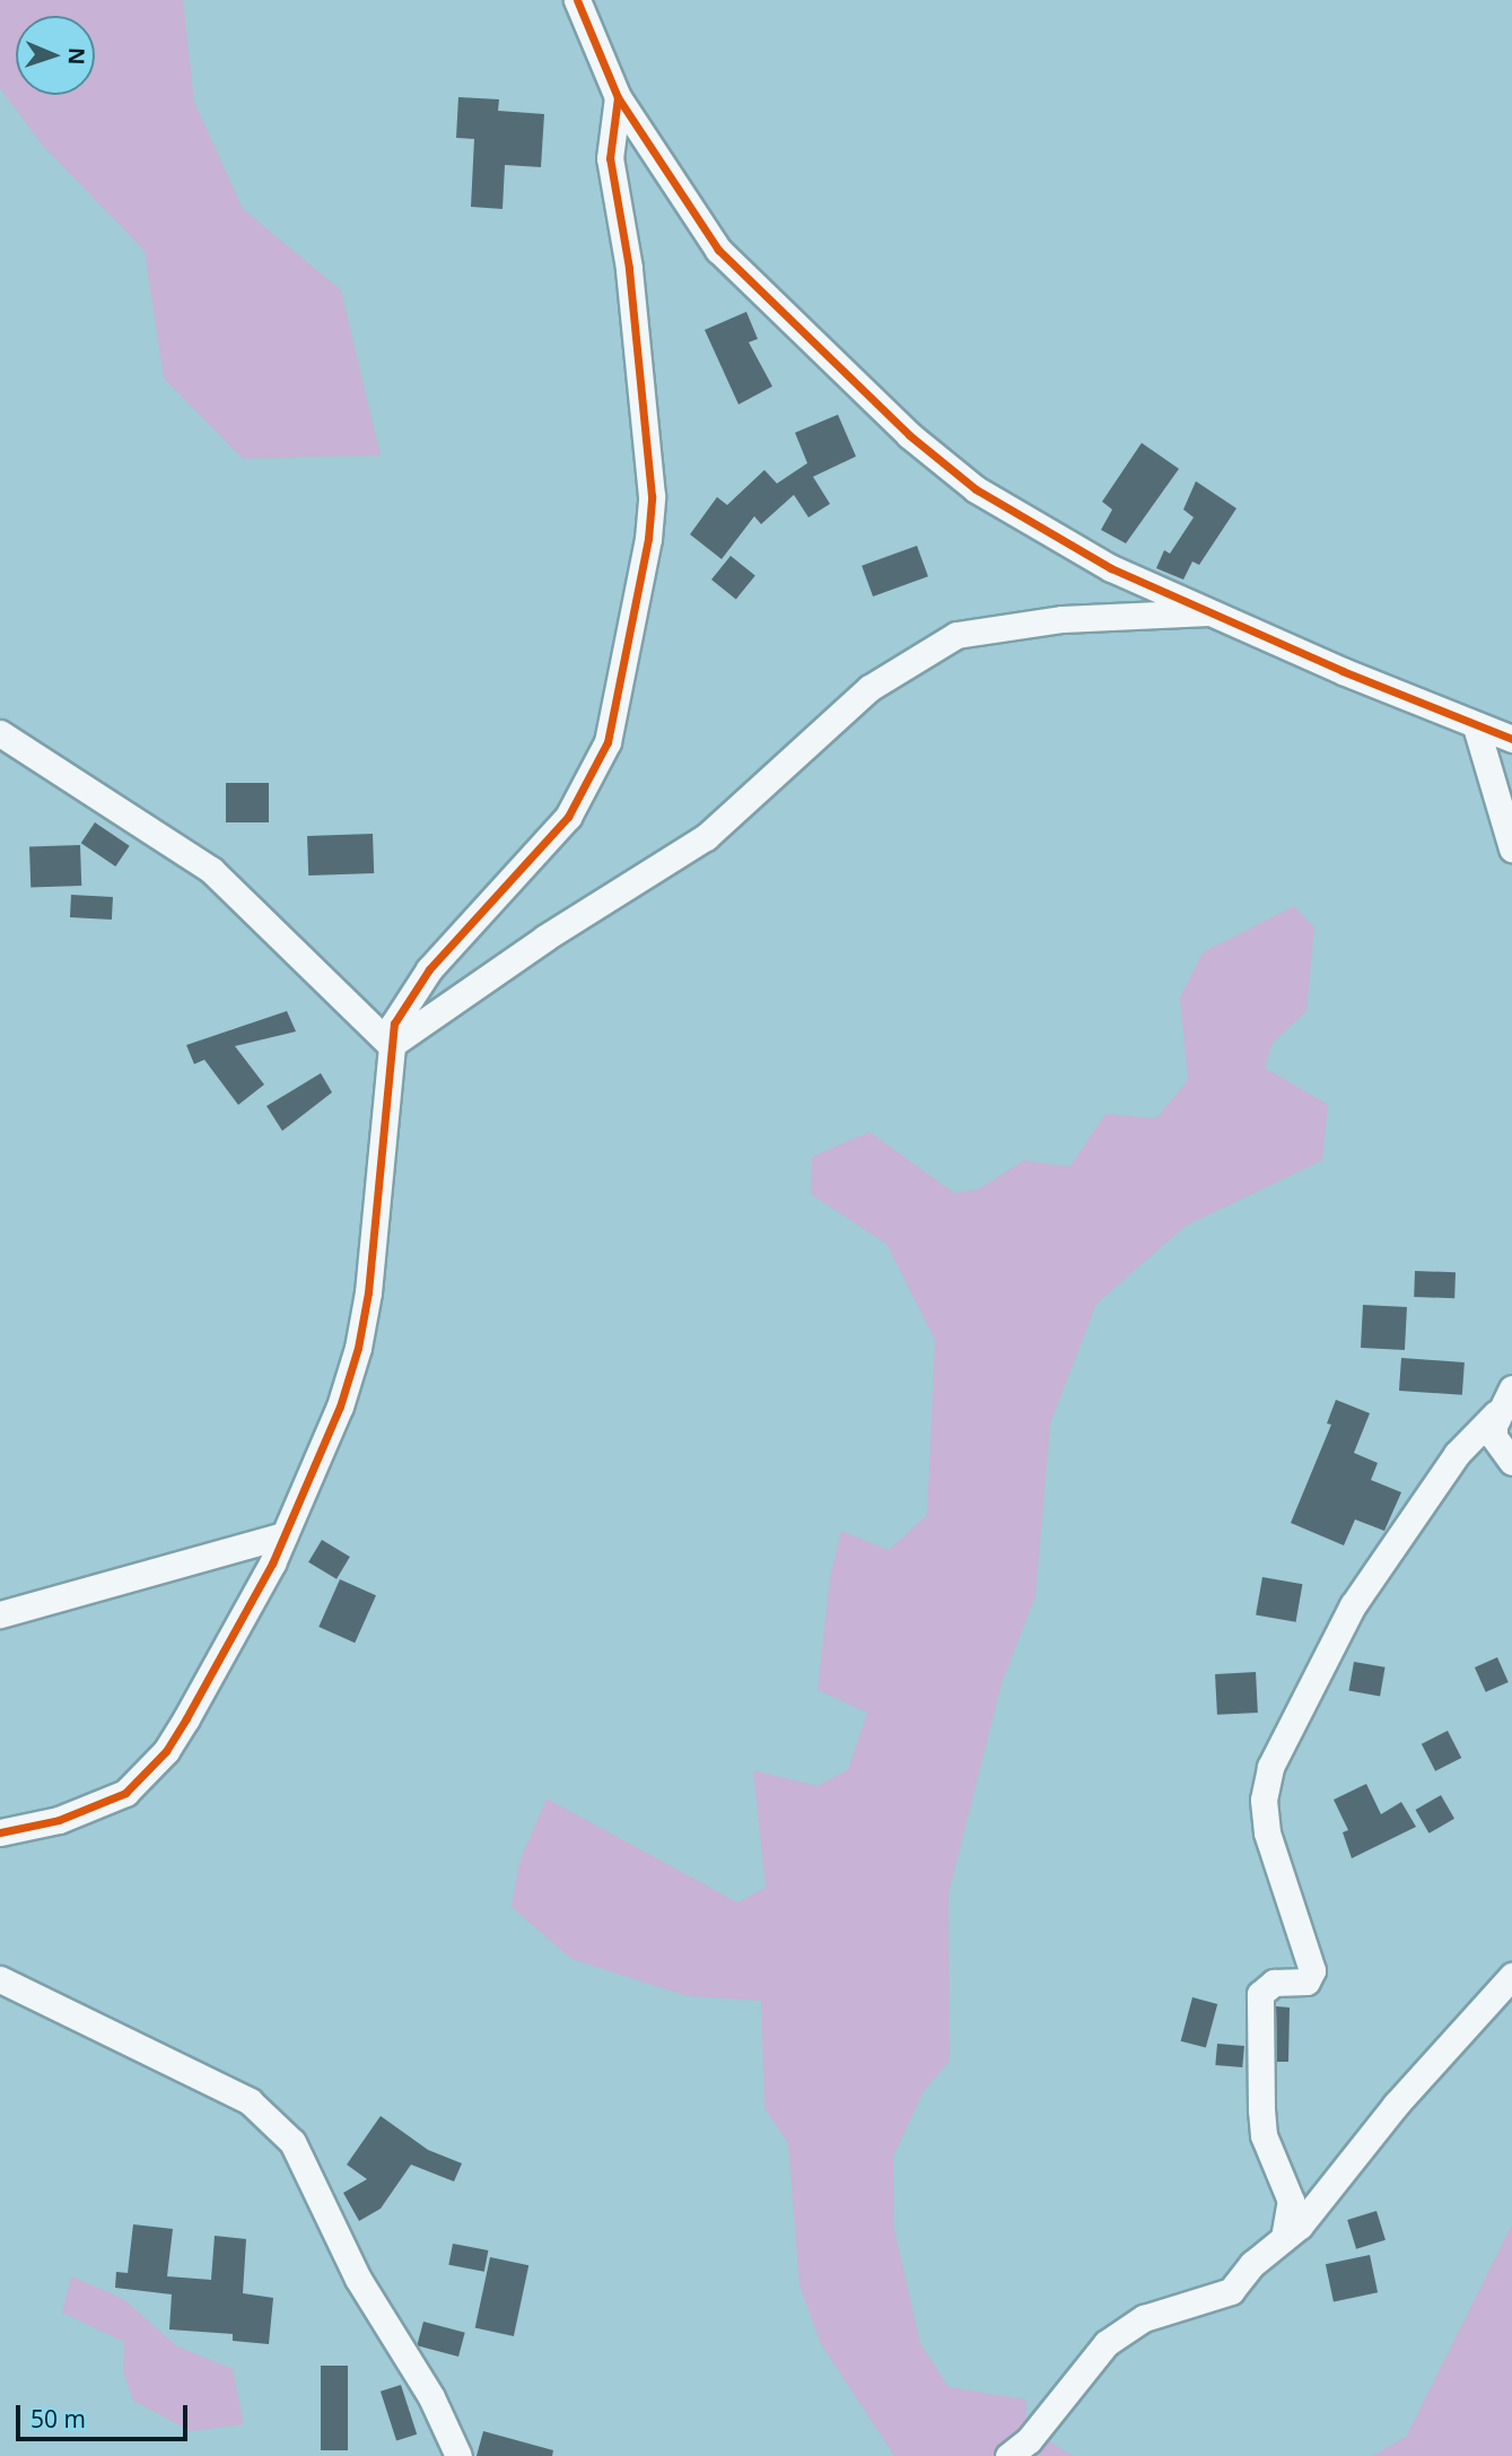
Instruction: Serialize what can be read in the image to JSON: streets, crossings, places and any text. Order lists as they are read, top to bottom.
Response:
{
  "scale_bar": "50 m",
  "north": "right"
}
